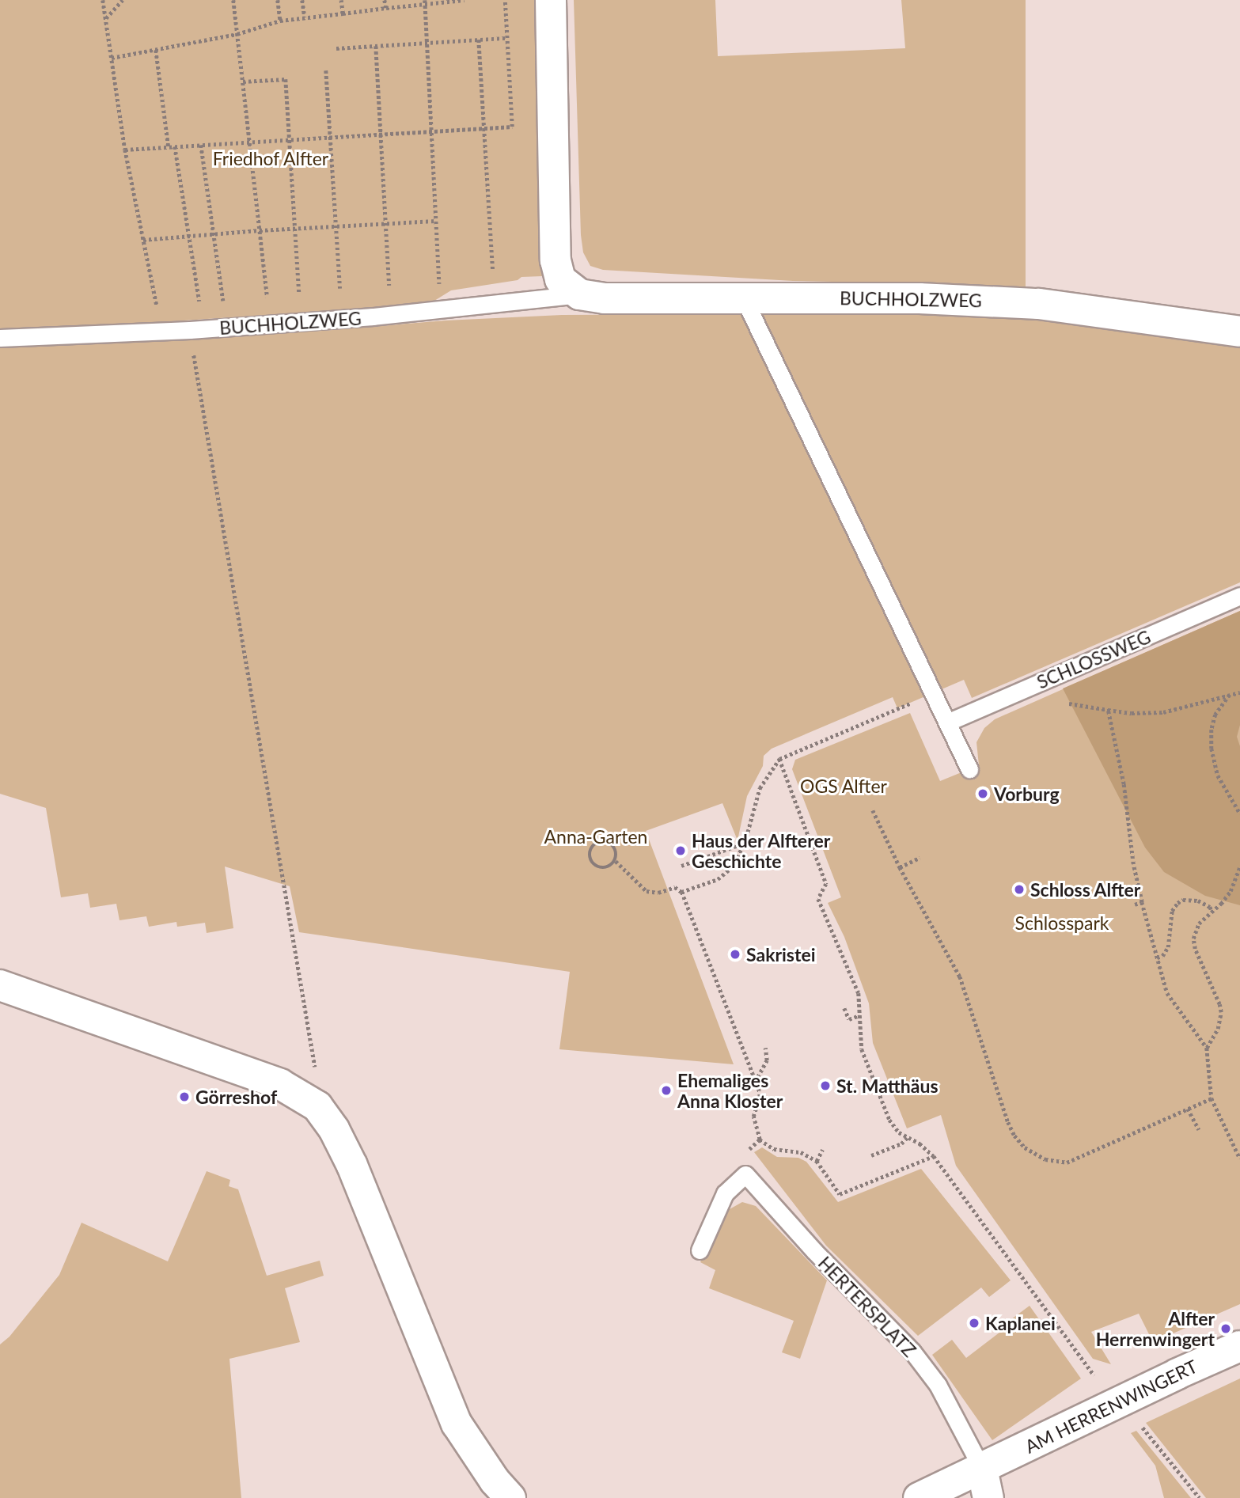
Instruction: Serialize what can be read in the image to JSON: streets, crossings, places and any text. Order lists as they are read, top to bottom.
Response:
{
  "streets": {
    "street": ["BUCHHOLZWEG", "AM HERRENWINGERT"],
    "lane": ["SCHLOSSWEG", "HERTERSPLATZ"]
  },
  "crossings": [
    ["HERTERSPLATZ", "AM HERRENWINGERT"]
  ],
  "parks": [
    "Friedhof Alfter",
    "OGS Alfter",
    "Anna-Garten",
    "Schlosspark"
  ],
  "places": [
    "Vorburg",
    "Haus der Alfterer Geschichte",
    "Schloss Alfter",
    "Sakristei",
    "St. Matthäus",
    "Ehemaliges Anna Kloster",
    "Görreshof",
    "Kaplanei",
    "Alfter Herrenwingert"
  ]
}
